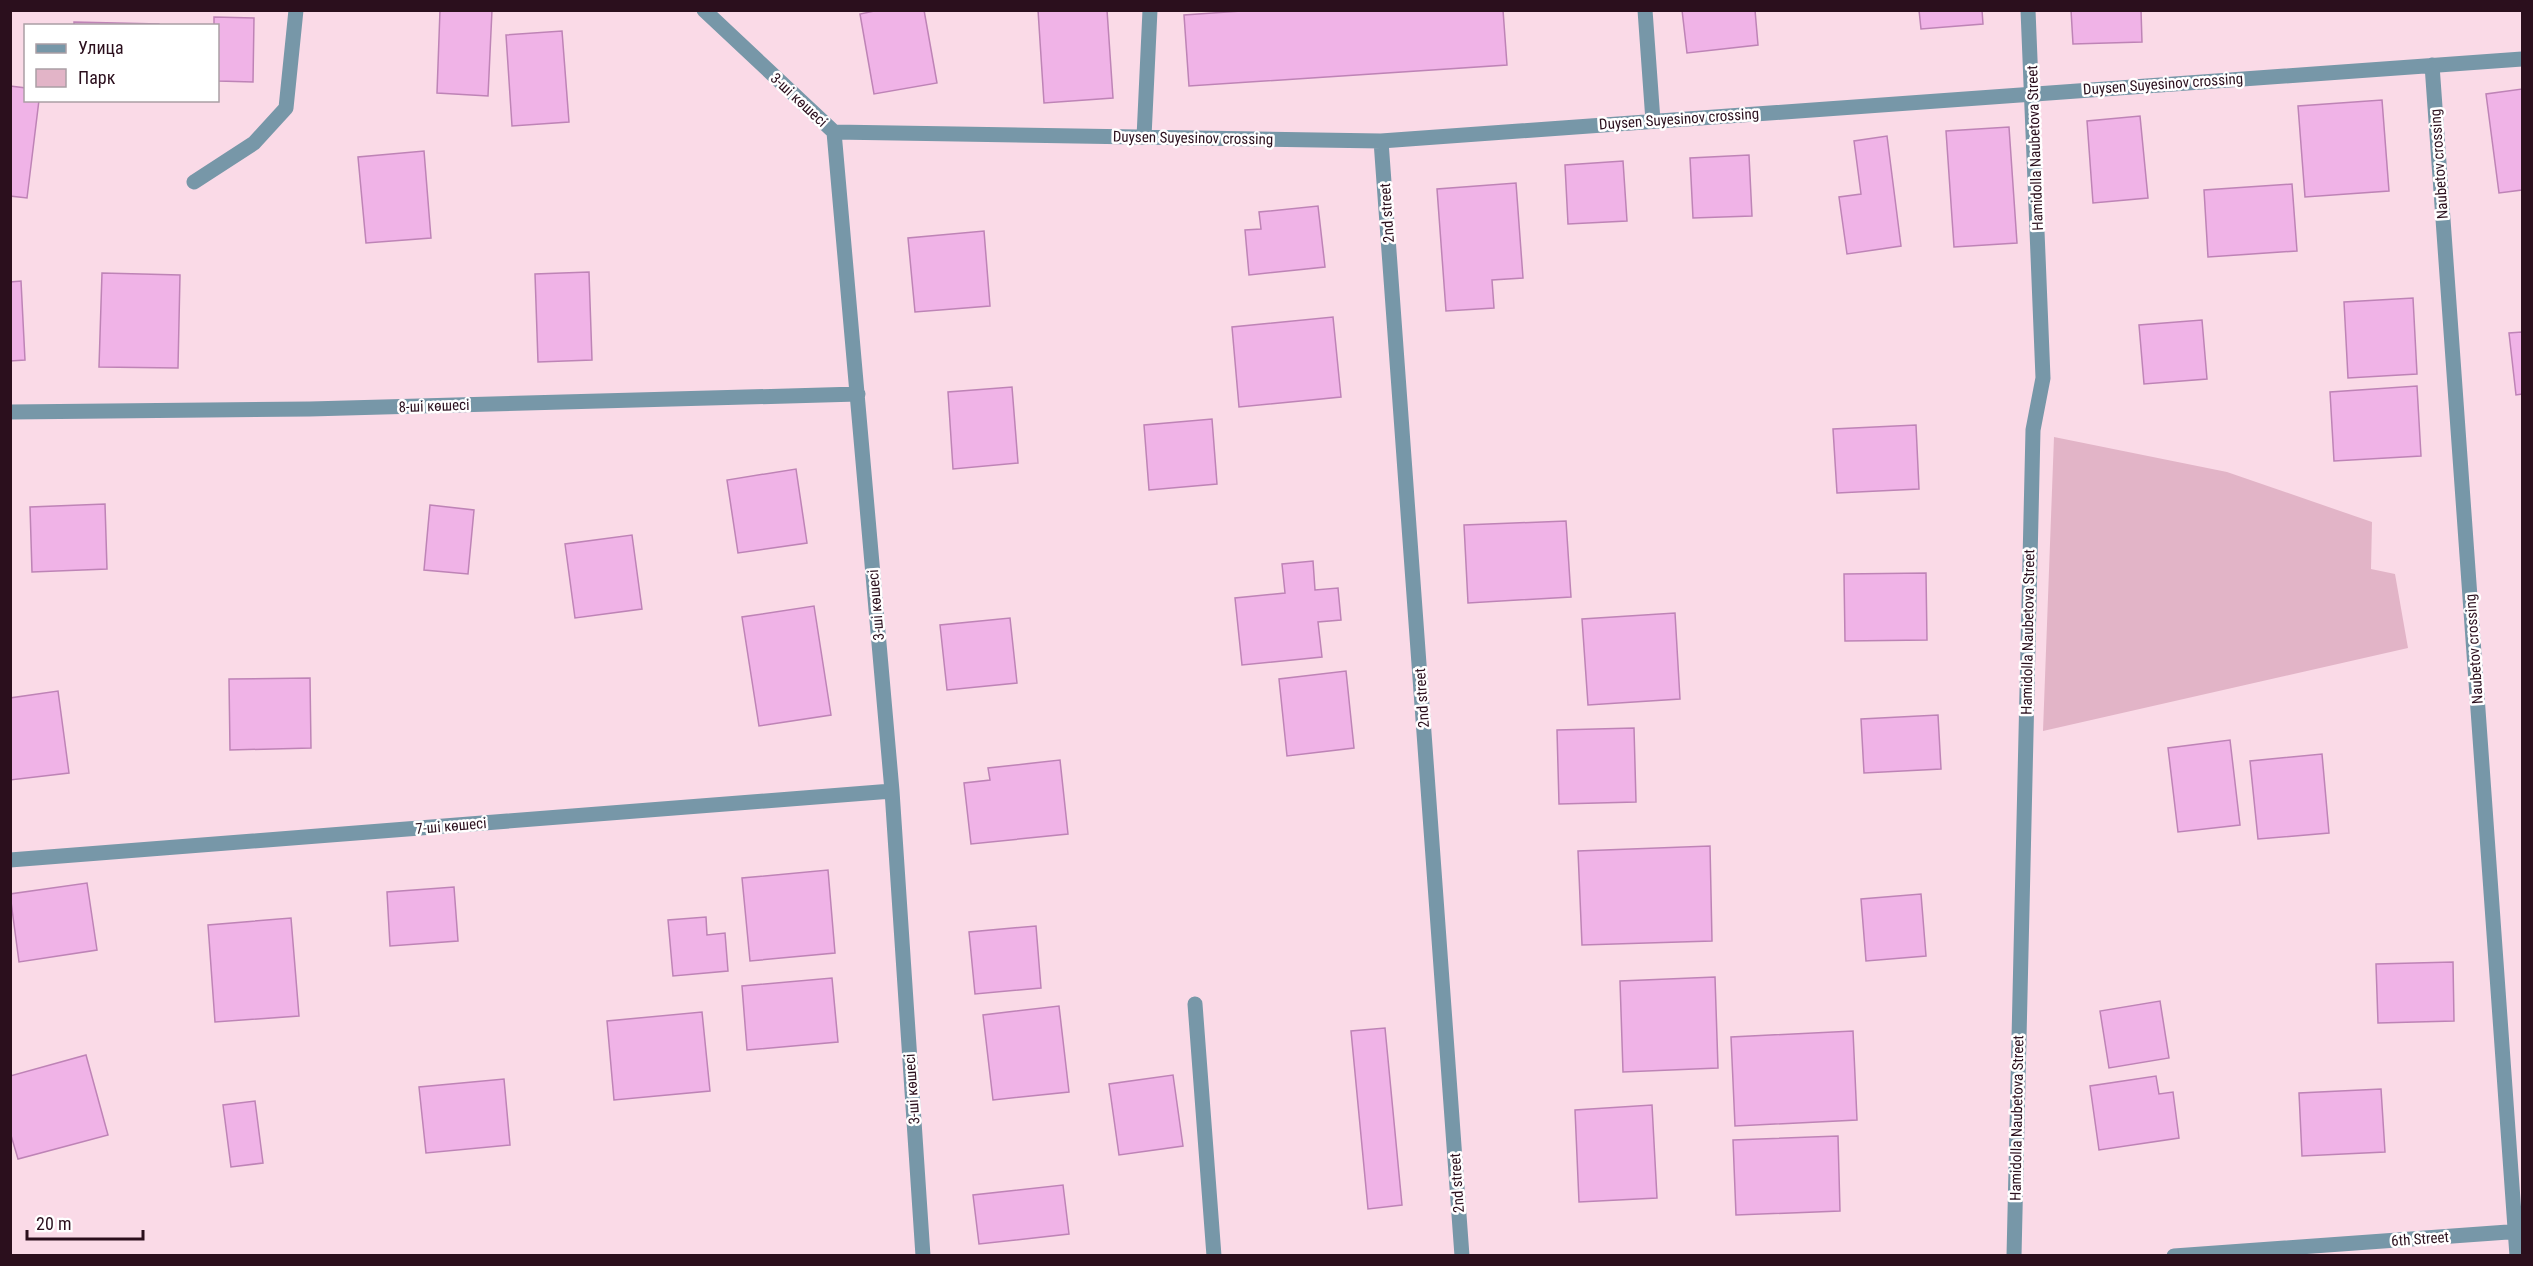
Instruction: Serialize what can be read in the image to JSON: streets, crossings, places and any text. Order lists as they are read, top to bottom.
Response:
{
  "streets": {
    "street": [
      "Duysen Suyesinov crossing",
      "3-ші көшесі",
      "Hamidolla Naubetova Street",
      "Naubetov crossing",
      "2nd street",
      "8-ші көшесі",
      "7-ші көшесі",
      "6th Street"
    ]
  },
  "crossings": [
    ["Duysen Suyesinov crossing", "3-ші көшесі"],
    ["Duysen Suyesinov crossing", "Hamidolla Naubetova Street"],
    ["Duysen Suyesinov crossing", "Naubetov crossing"],
    ["Duysen Suyesinov crossing", "2nd street"],
    ["3-ші көшесі", "8-ші көшесі"],
    ["3-ші көшесі", "7-ші көшесі"],
    ["Naubetov crossing", "6th Street"]
  ],
  "legend": ["Улица", "Парк"],
  "scale_bar": "20 m"
}
